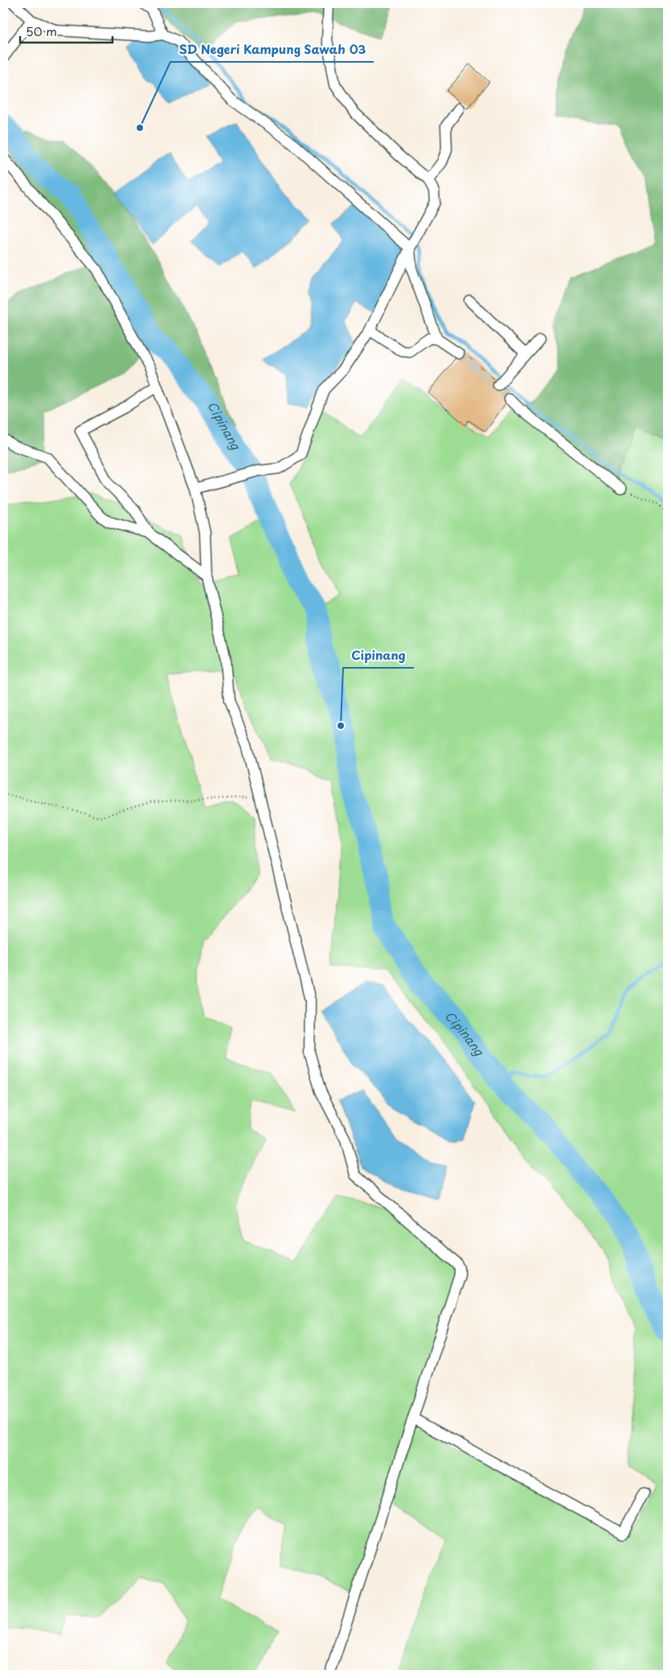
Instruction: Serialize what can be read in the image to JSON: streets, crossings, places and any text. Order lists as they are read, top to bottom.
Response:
{
  "water": ["Cipinang"],
  "places": ["SD Negeri Kampung Sawah 03", "Cipinang"],
  "scale_bar": "50 m"
}
